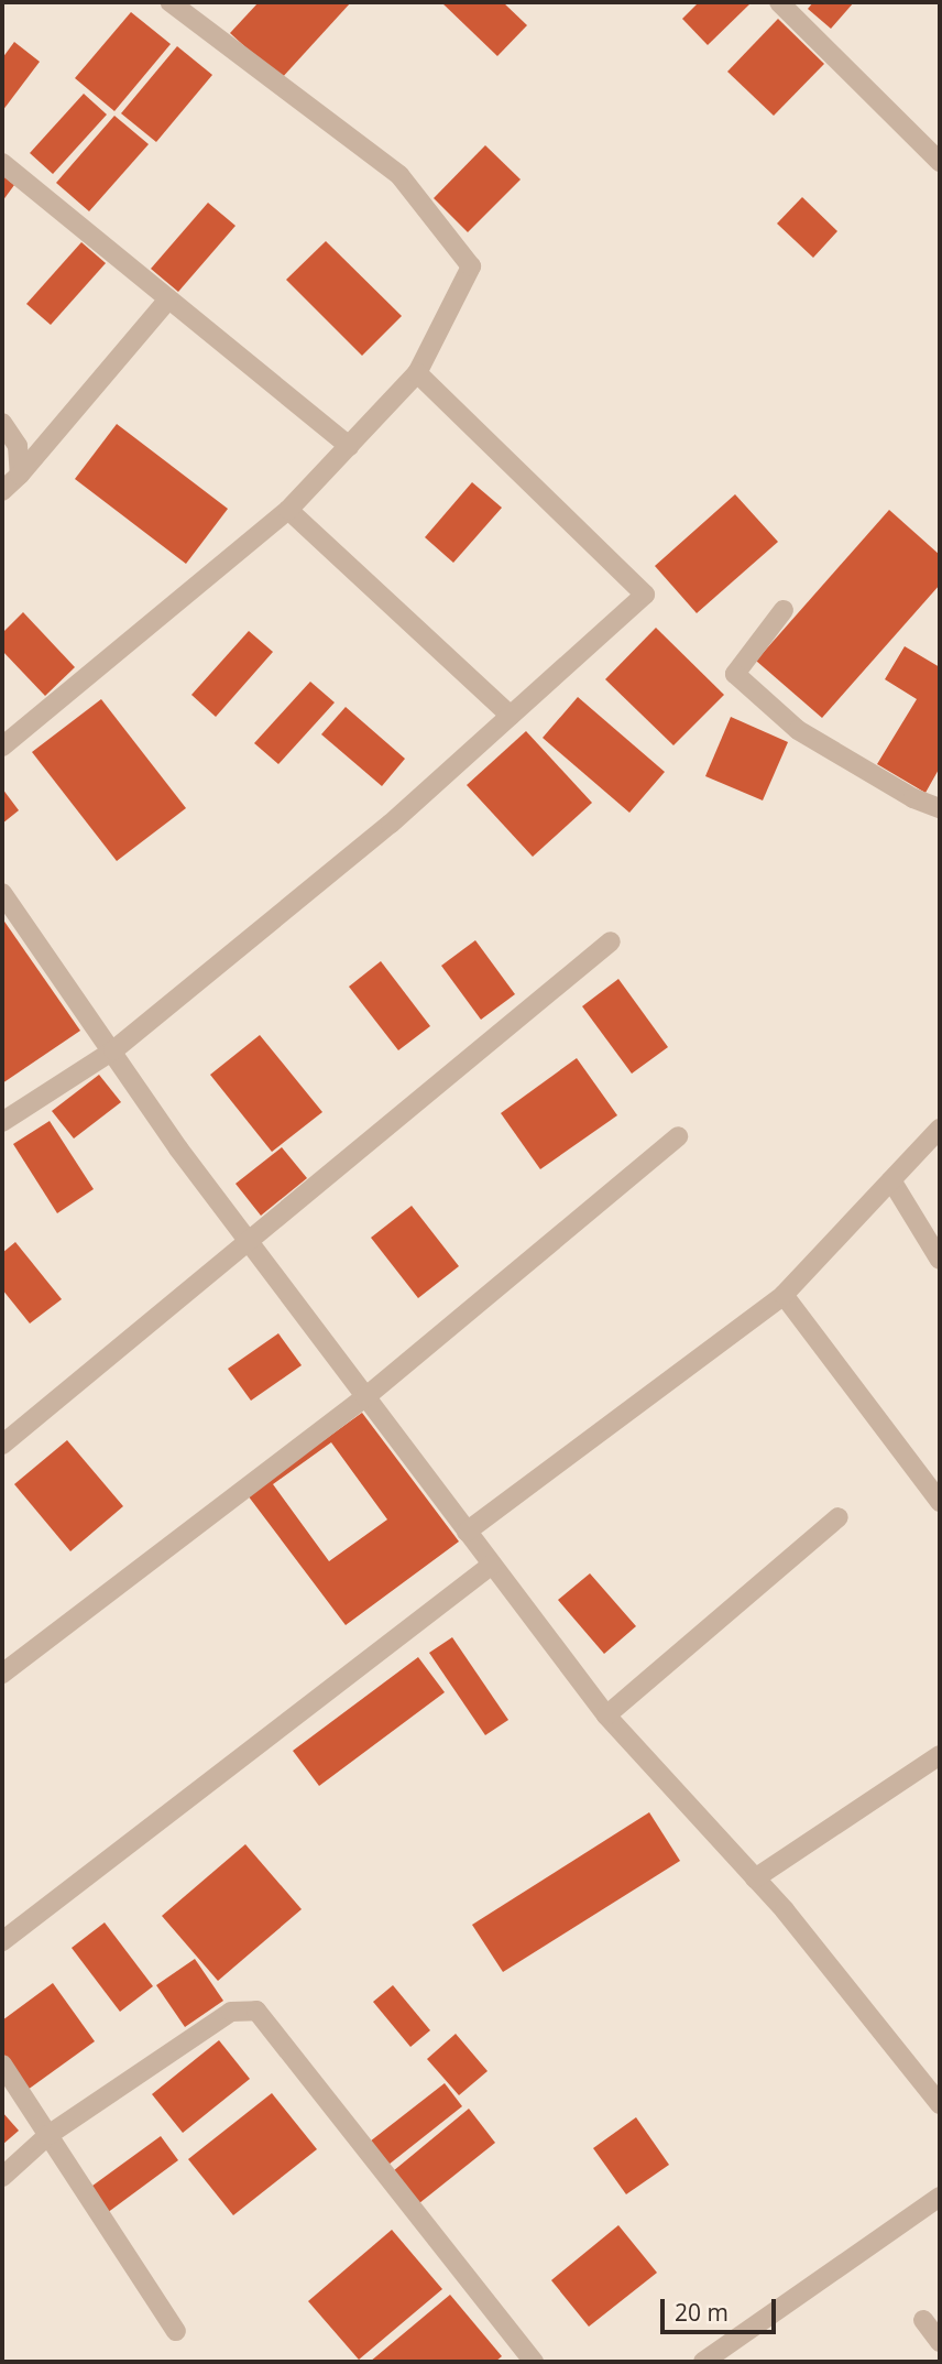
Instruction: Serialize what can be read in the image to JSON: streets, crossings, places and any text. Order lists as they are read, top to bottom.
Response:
{
  "scale_bar": "20 m"
}
